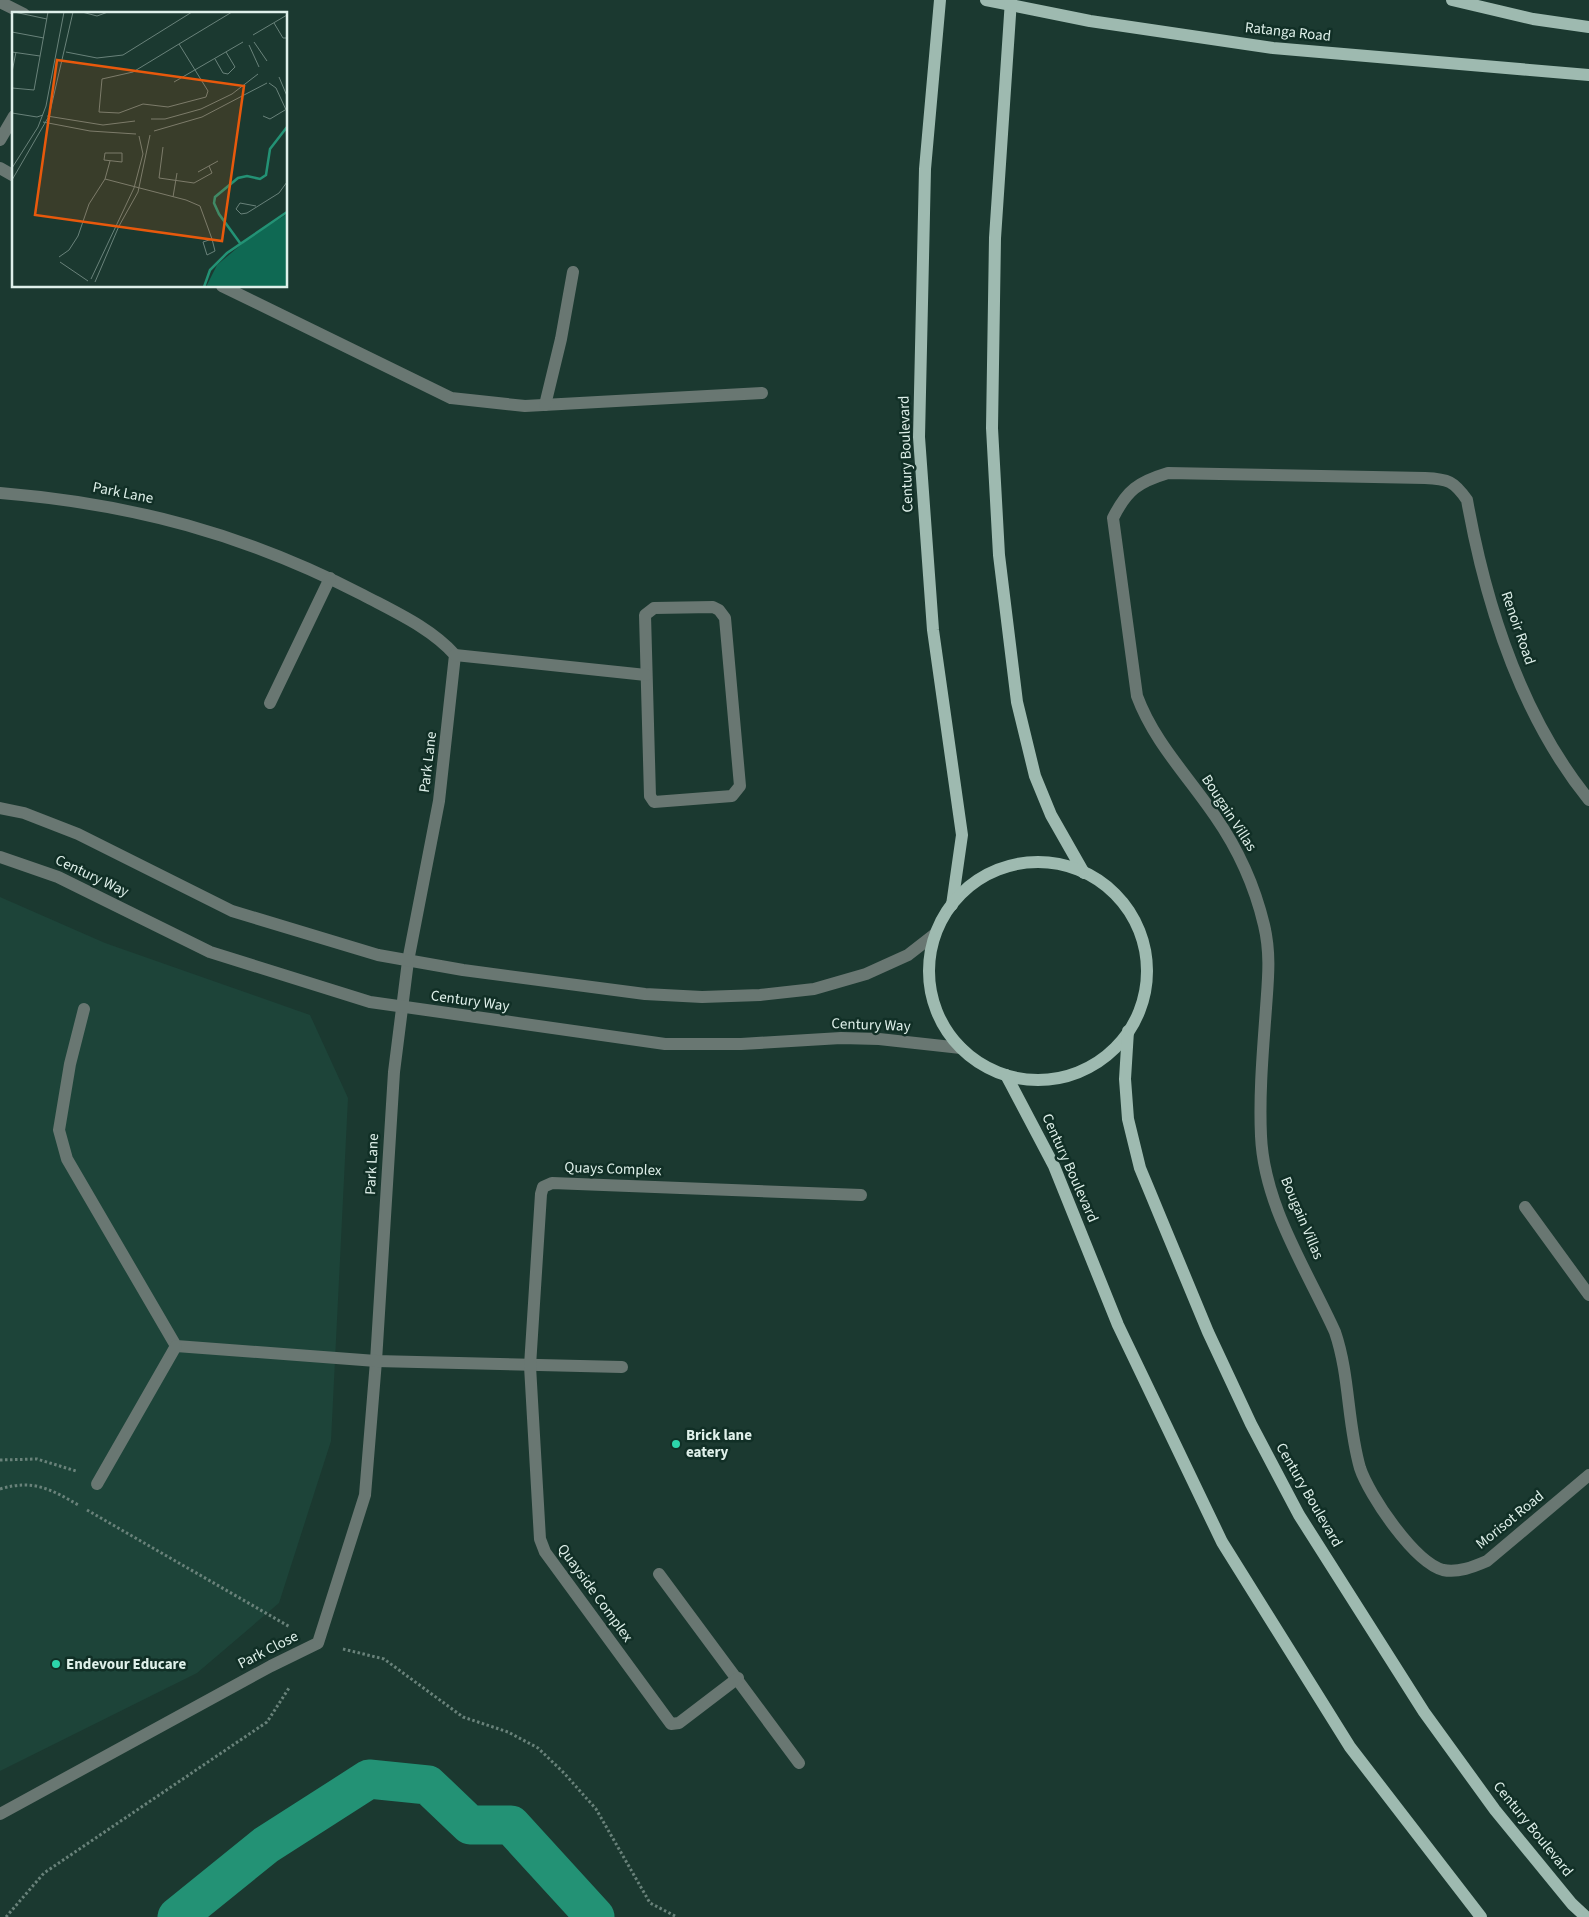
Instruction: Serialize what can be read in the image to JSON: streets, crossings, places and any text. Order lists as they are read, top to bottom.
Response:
{
  "streets": {
    "main road": ["Ratanga Road", "Century Boulevard"],
    "street": [
      "Park Lane",
      "Renoir Road",
      "Bougain Villas",
      "Century Way",
      "Quays Complex",
      "Morisot Road",
      "Quayside Complex",
      "Park Close"
    ]
  },
  "crossings": [
    ["Park Lane", "Century Way"],
    ["Park Lane", "Park Close"],
    ["Renoir Road", "Bougain Villas"],
    ["Bougain Villas", "Morisot Road"],
    ["Quays Complex", "Quayside Complex"]
  ],
  "places": ["Brick lane eatery", "Endevour Educare"]
}
